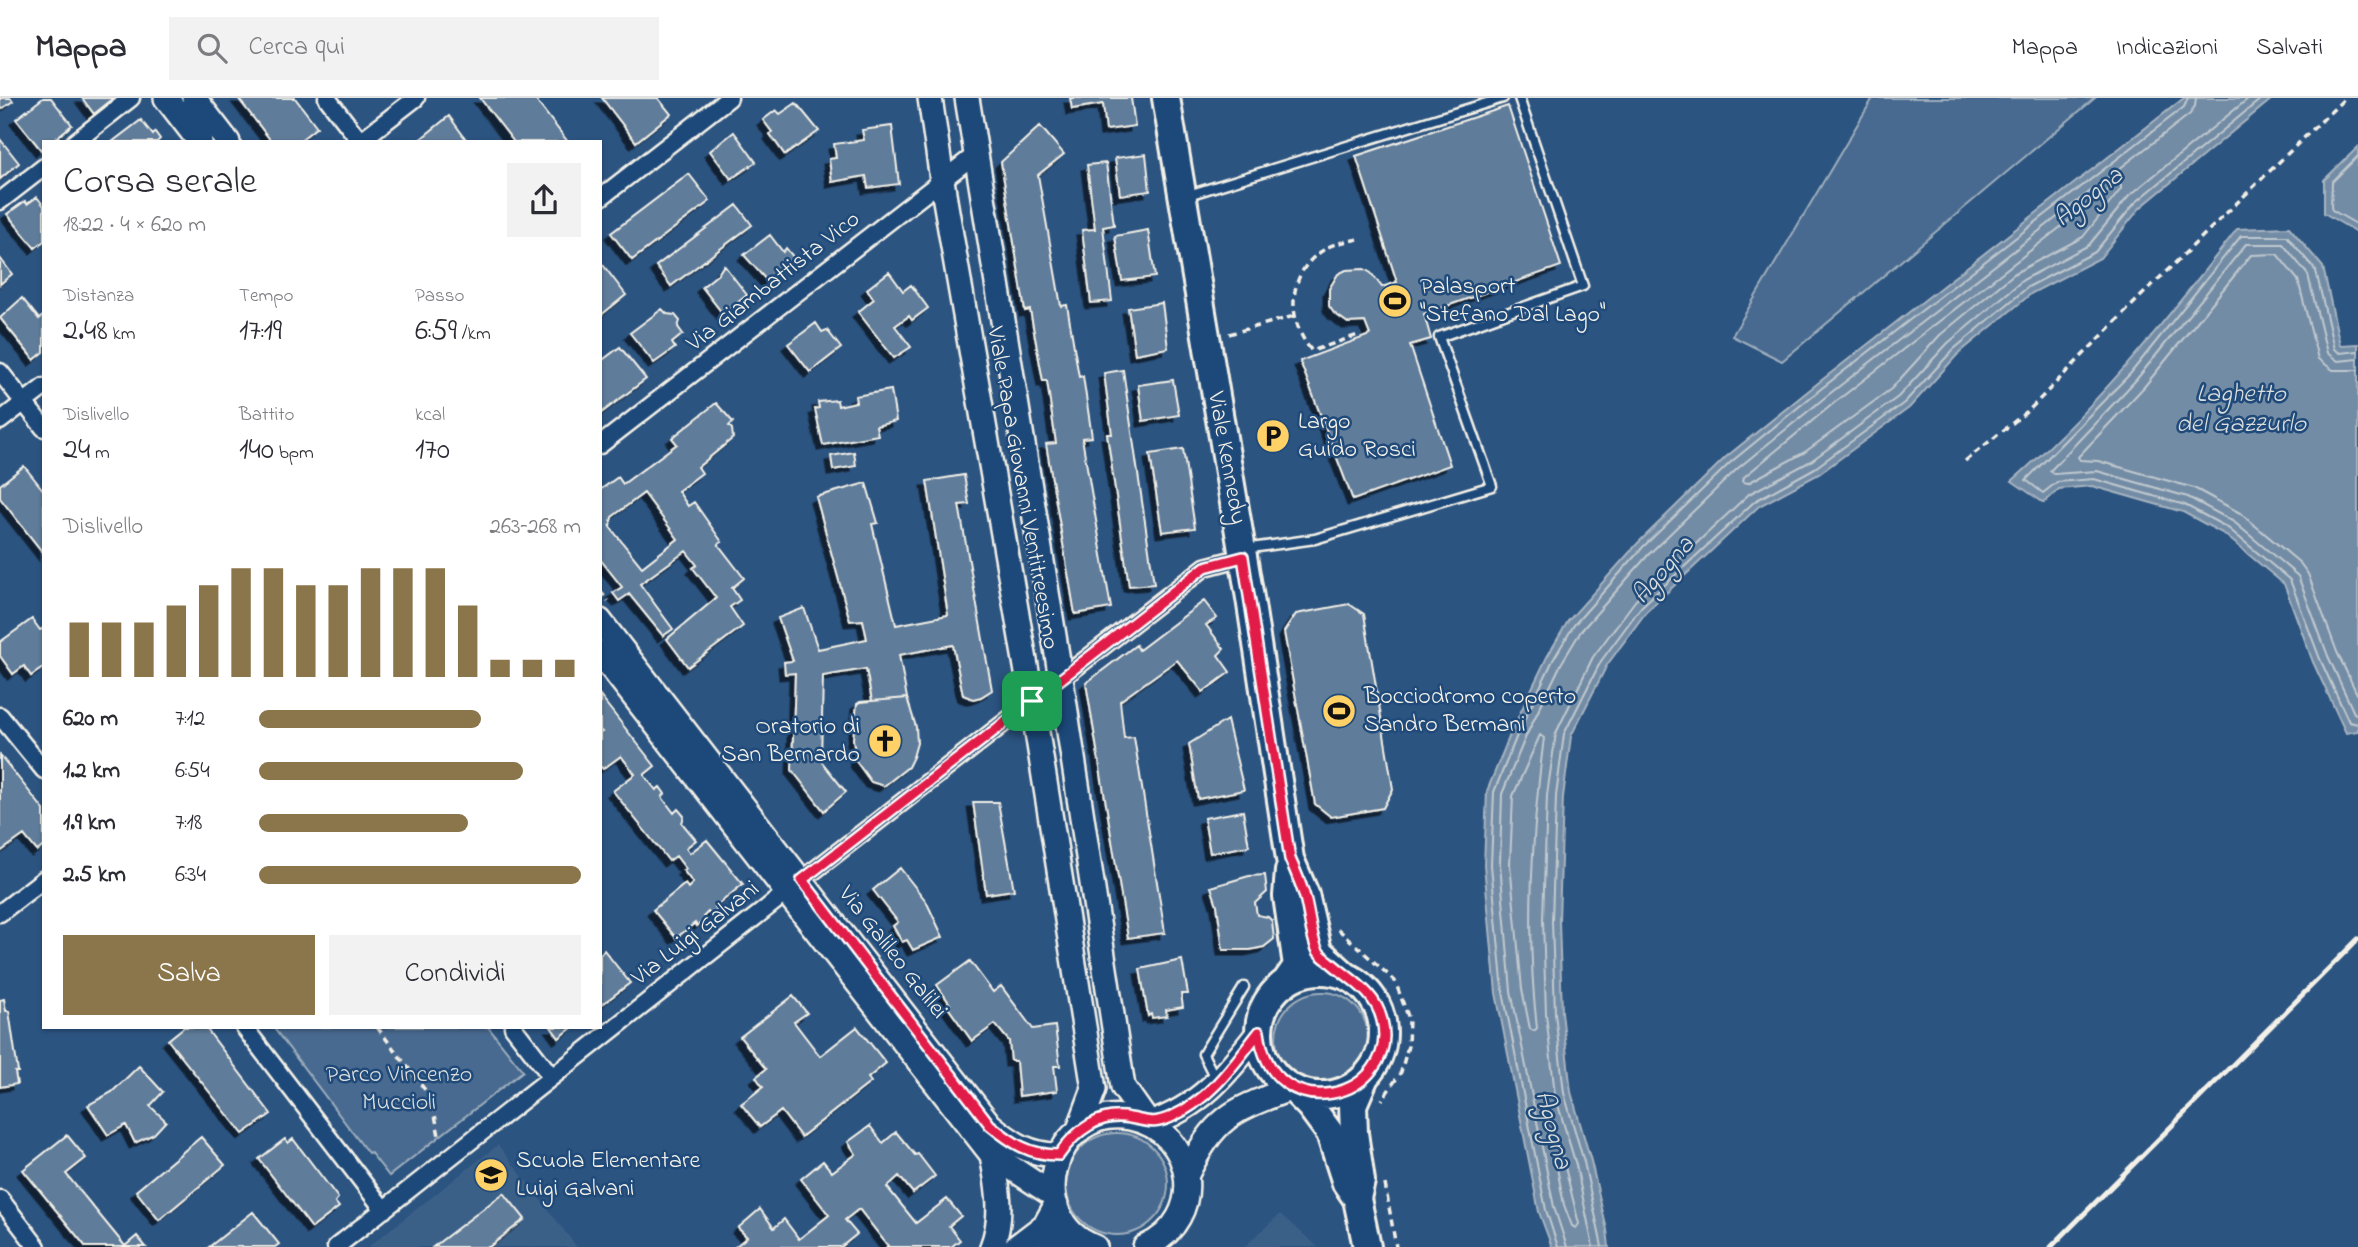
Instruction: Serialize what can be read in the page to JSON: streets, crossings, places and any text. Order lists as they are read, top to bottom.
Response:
{
  "streets": {
    "main road": ["Viale Kennedy"],
    "street": [
      "Via Giambattista Vico",
      "Viale Papa Giovanni Ventitreesimo",
      "Via Luigi Galvani",
      "Via Galileo Galilei"
    ]
  },
  "crossings": [
    ["Via Giambattista Vico", "Viale Papa Giovanni Ventitreesimo"],
    ["Viale Kennedy", "Via Luigi Galvani"],
    ["Viale Papa Giovanni Ventitreesimo", "Via Luigi Galvani"],
    ["Via Luigi Galvani", "Via Galileo Galilei"]
  ],
  "water": ["Agogna", "Laghetto del Gazzurlo"],
  "parks": ["Parco Vincenzo Muccioli"],
  "places": {
    "sports": ["Palasport \"Stefano Dal Lago\"", "Bocciodromo coperto Sandro Bermani"],
    "parking": ["Largo Guido Rosci"],
    "church": ["Oratorio di San Bernardo"],
    "school or university": ["Scuola Elementare Luigi Galvani"]
  },
  "page": {
    "header": "Mappa",
    "search": "Cerca qui",
    "nav": ["Mappa", "Indicazioni", "Salvati"],
    "heading": ["Corsa serale", "18:22 · 4 × 620 m"],
    "stats": [
      ["Distanza", "2.48 km"],
      ["Tempo", "17:19"],
      ["Passo", "6:59 /km"],
      ["Dislivello", "24 m"],
      ["Battito", "140 bpm"],
      ["kcal", "170"]
    ],
    "chart": ["Dislivello", "263–268 m"],
    "list": [
      {
        "name": "620 m",
        "note": "7:12"
      },
      {
        "name": "1.2 km",
        "note": "6:54"
      },
      {
        "name": "1.9 km",
        "note": "7:18"
      },
      {
        "name": "2.5 km",
        "note": "6:34"
      }
    ],
    "buttons": ["Salva", "Condividi"]
  }
}
